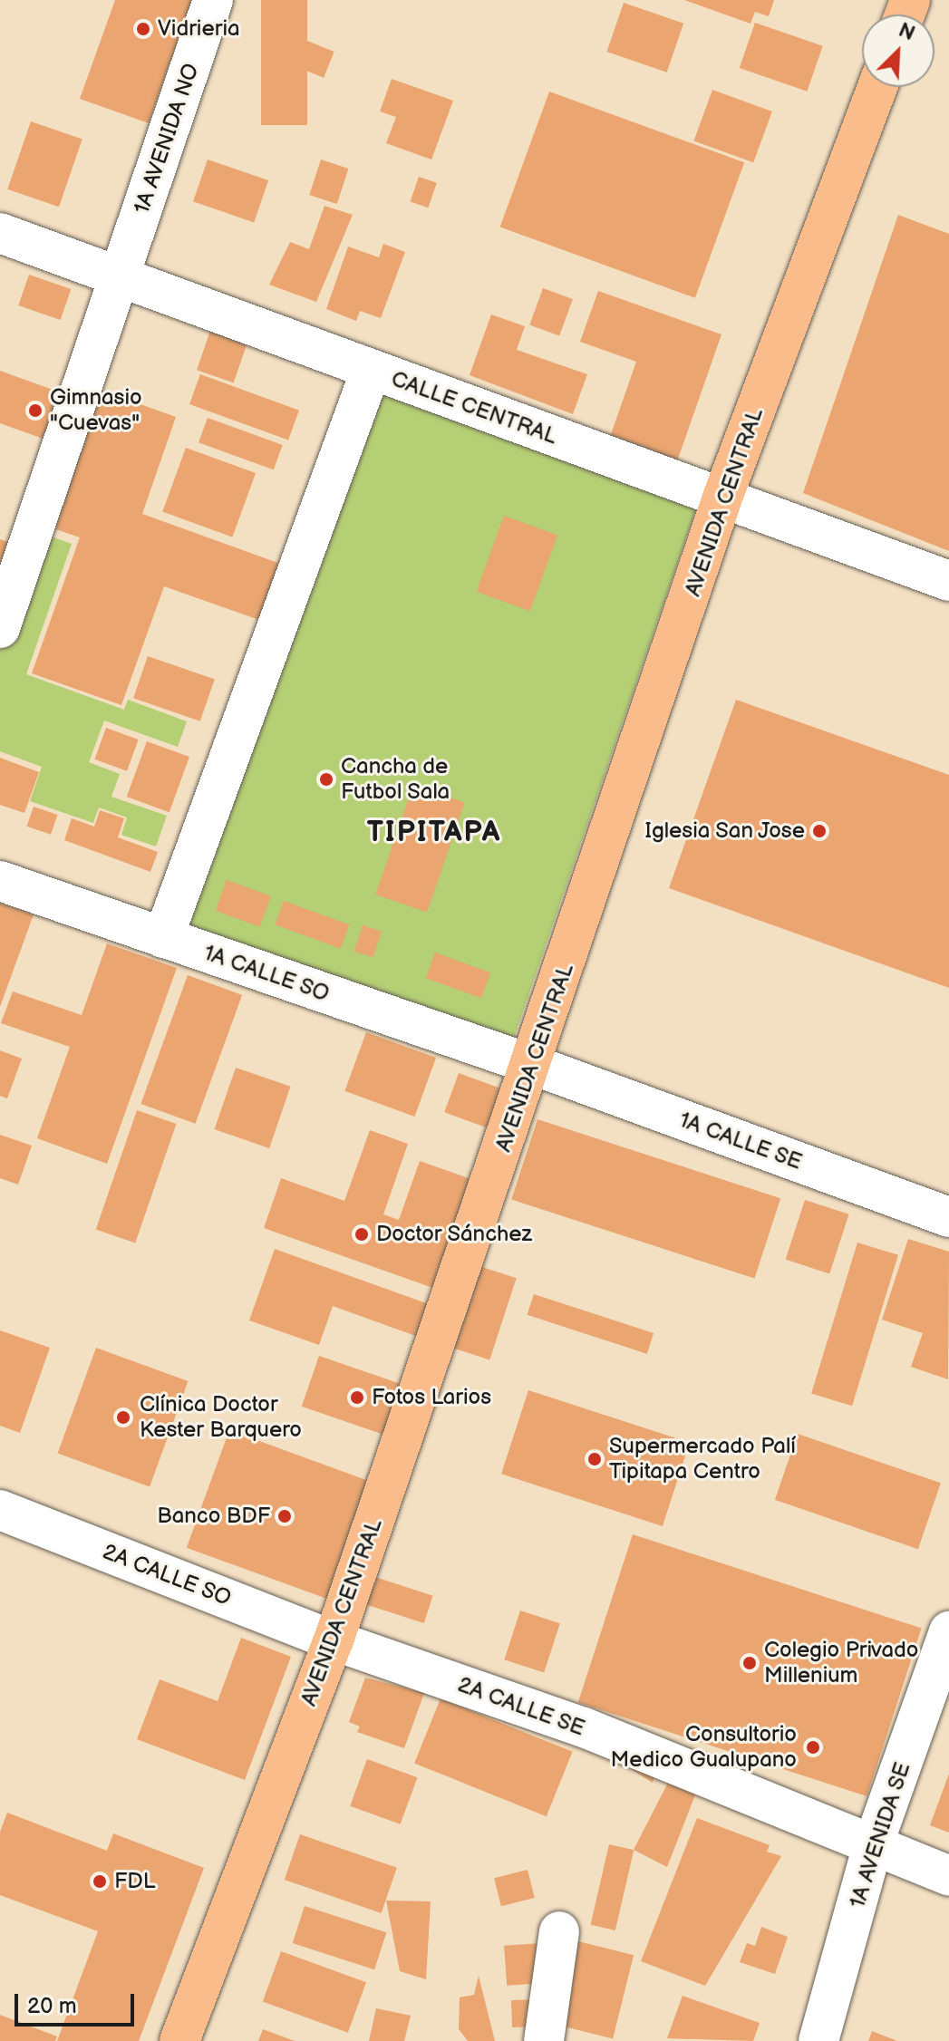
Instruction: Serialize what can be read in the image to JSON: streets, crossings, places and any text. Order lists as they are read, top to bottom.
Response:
{
  "streets": {
    "main road": ["AVENIDA CENTRAL"],
    "street": [
      "1A AVENIDA NO",
      "CALLE CENTRAL",
      "1A CALLE SO",
      "1A CALLE SE",
      "2A CALLE SO",
      "2A CALLE SE",
      "1A AVENIDA SE"
    ]
  },
  "crossings": [
    ["1A AVENIDA NO", "CALLE CENTRAL"],
    ["CALLE CENTRAL", "AVENIDA CENTRAL"],
    ["AVENIDA CENTRAL", "1A CALLE SO"],
    ["AVENIDA CENTRAL", "1A CALLE SE"],
    ["AVENIDA CENTRAL", "2A CALLE SO"],
    ["AVENIDA CENTRAL", "2A CALLE SE"],
    ["1A CALLE SO", "1A CALLE SE"],
    ["2A CALLE SO", "2A CALLE SE"],
    ["2A CALLE SE", "1A AVENIDA SE"]
  ],
  "districts": ["TIPITAPA"],
  "places": [
    "Vidrieria",
    "Gimnasio \"Cuevas\"",
    "Cancha de Futbol Sala",
    "Iglesia San Jose",
    "Doctor Sánchez",
    "Fotos Larios",
    "Clínica Doctor Kester Barquero",
    "Supermercado Palí Tipitapa Centro",
    "Banco BDF",
    "Colegio Privado Millenium",
    "Consultorio Medico Gualupano",
    "FDL"
  ],
  "scale_bar": "20 m",
  "north": "top right"
}
